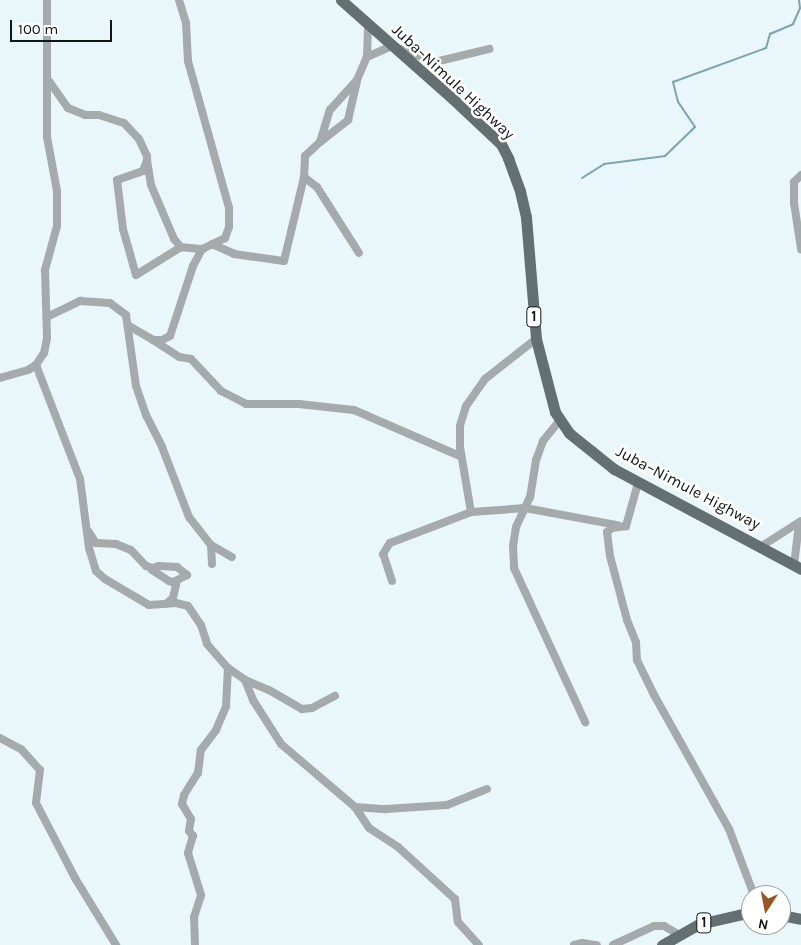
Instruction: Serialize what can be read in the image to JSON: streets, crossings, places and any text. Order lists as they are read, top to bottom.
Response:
{
  "streets": {
    "main road": ["Juba–Nimule Highway", "1"]
  },
  "scale_bar": "100 m",
  "north": "bottom"
}
